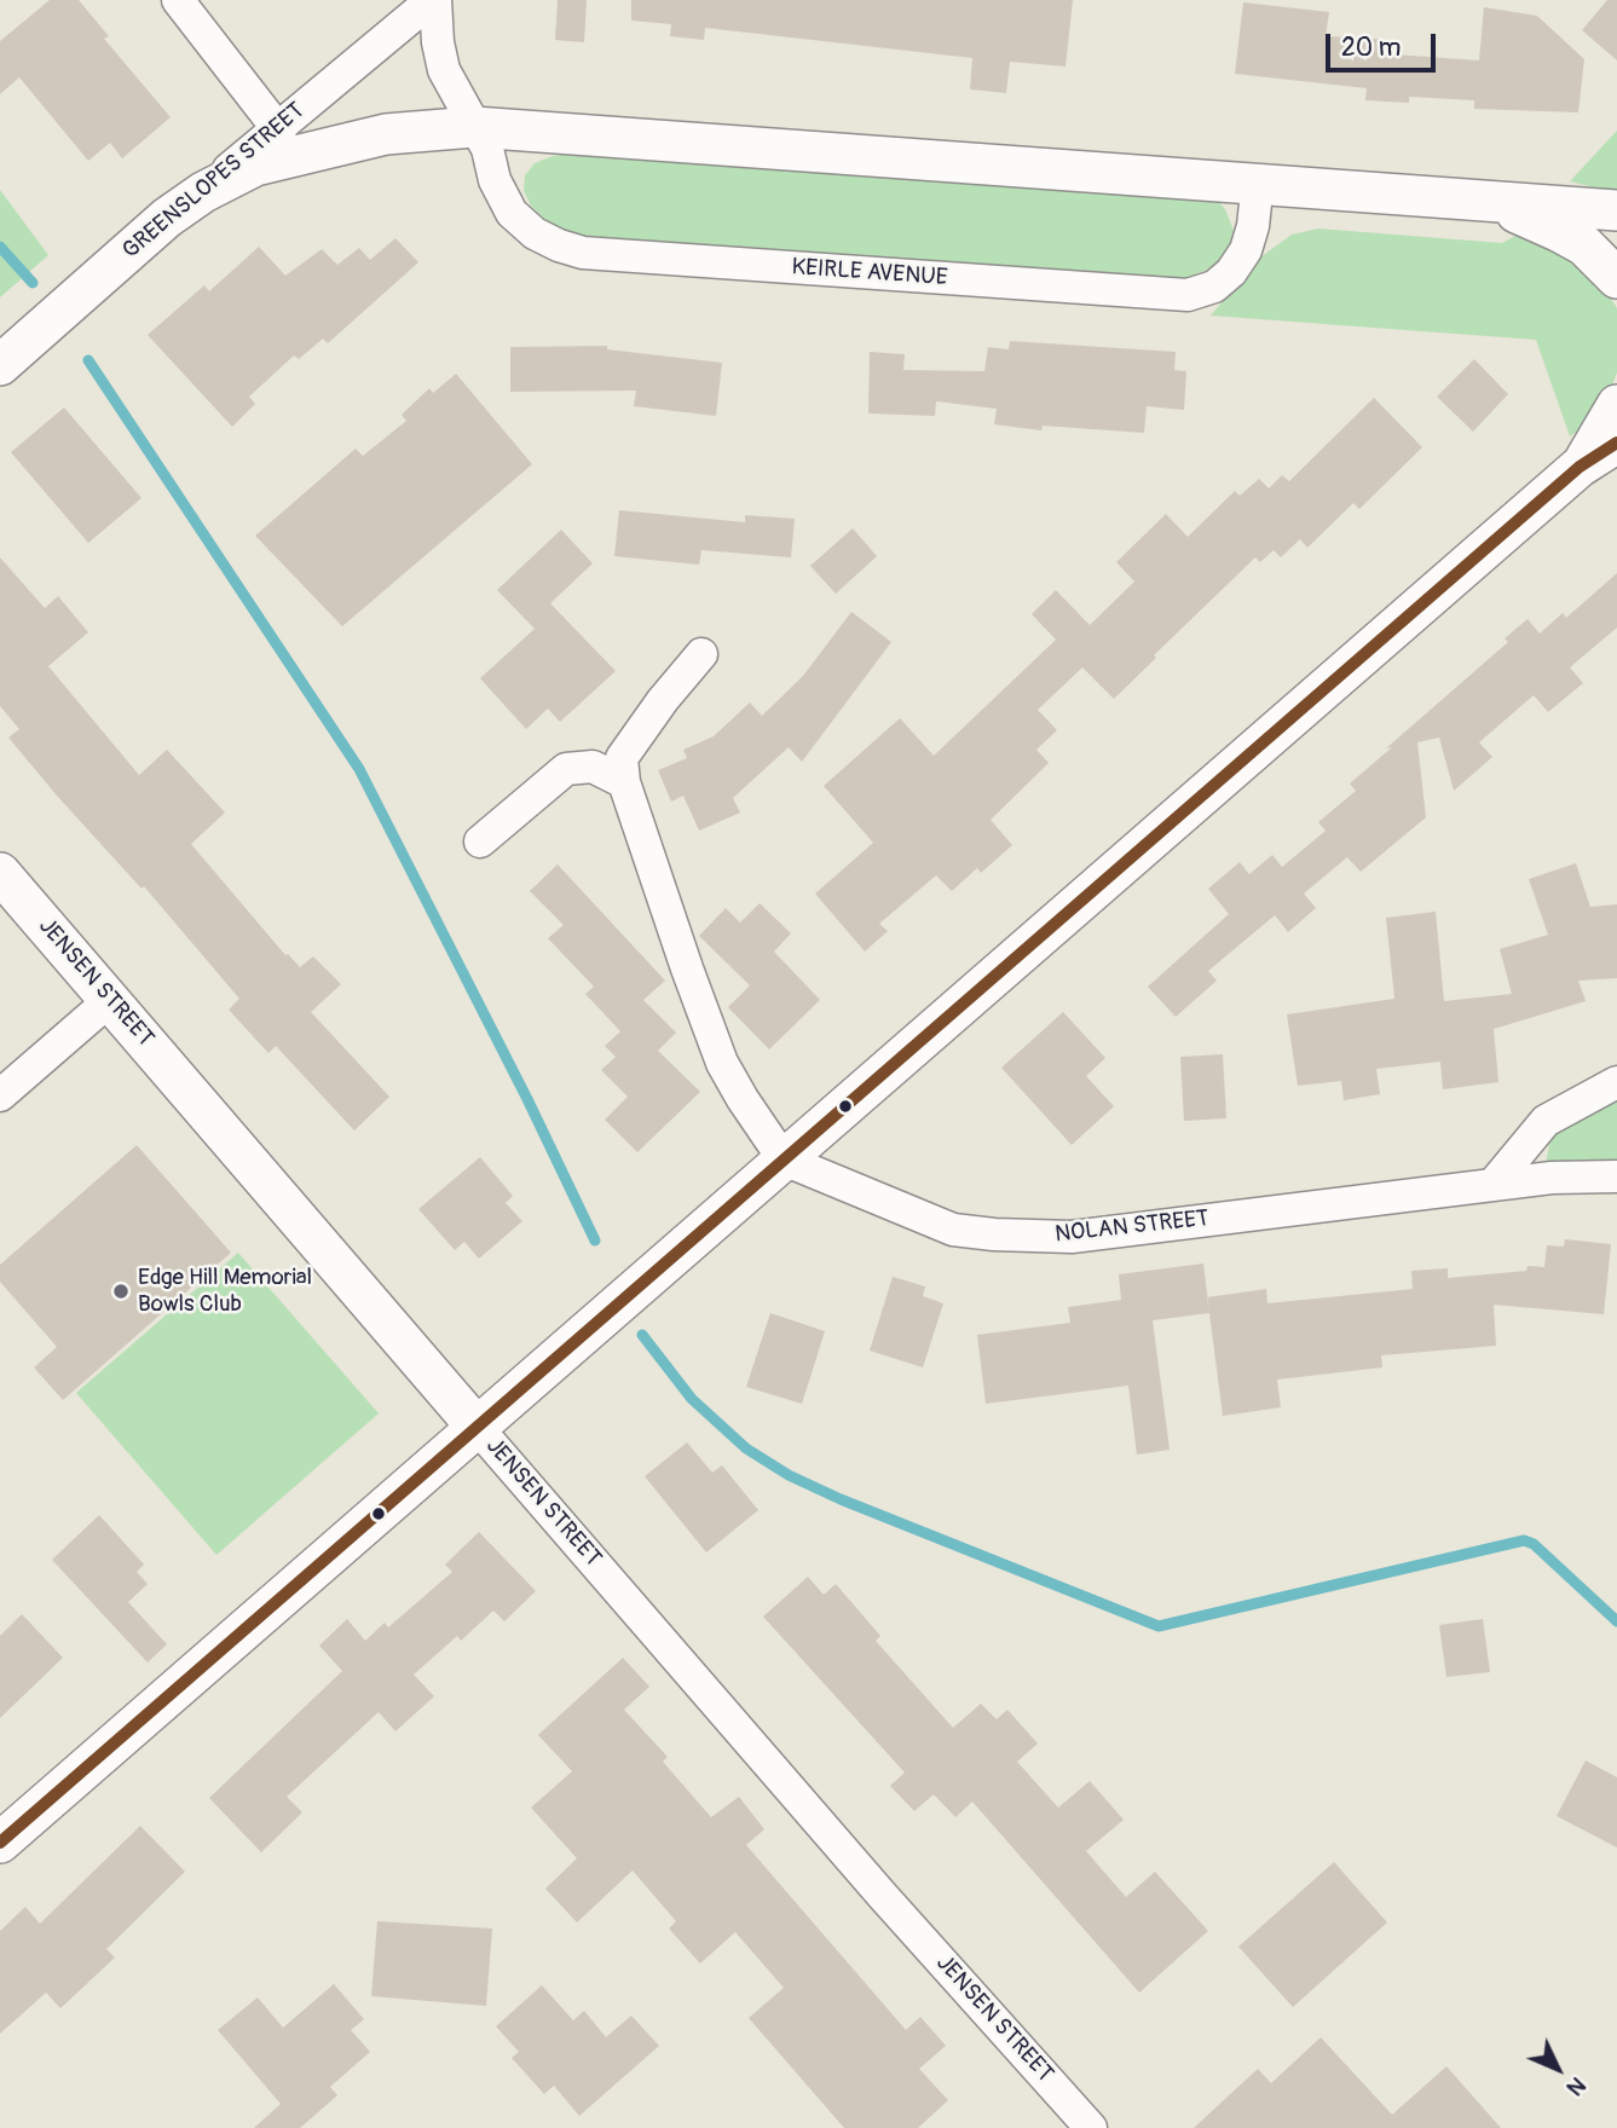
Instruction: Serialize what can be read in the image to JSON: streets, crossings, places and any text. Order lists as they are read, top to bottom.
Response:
{
  "streets": {
    "street": [
      "GREENSLOPES STREET",
      "KEIRLE AVENUE",
      "JENSEN STREET",
      "NOLAN STREET"
    ]
  },
  "crossings": [
    ["GREENSLOPES STREET", "KEIRLE AVENUE"]
  ],
  "places": ["Edge Hill Memorial Bowls Club"],
  "scale_bar": "20 m",
  "north": "bottom right"
}
